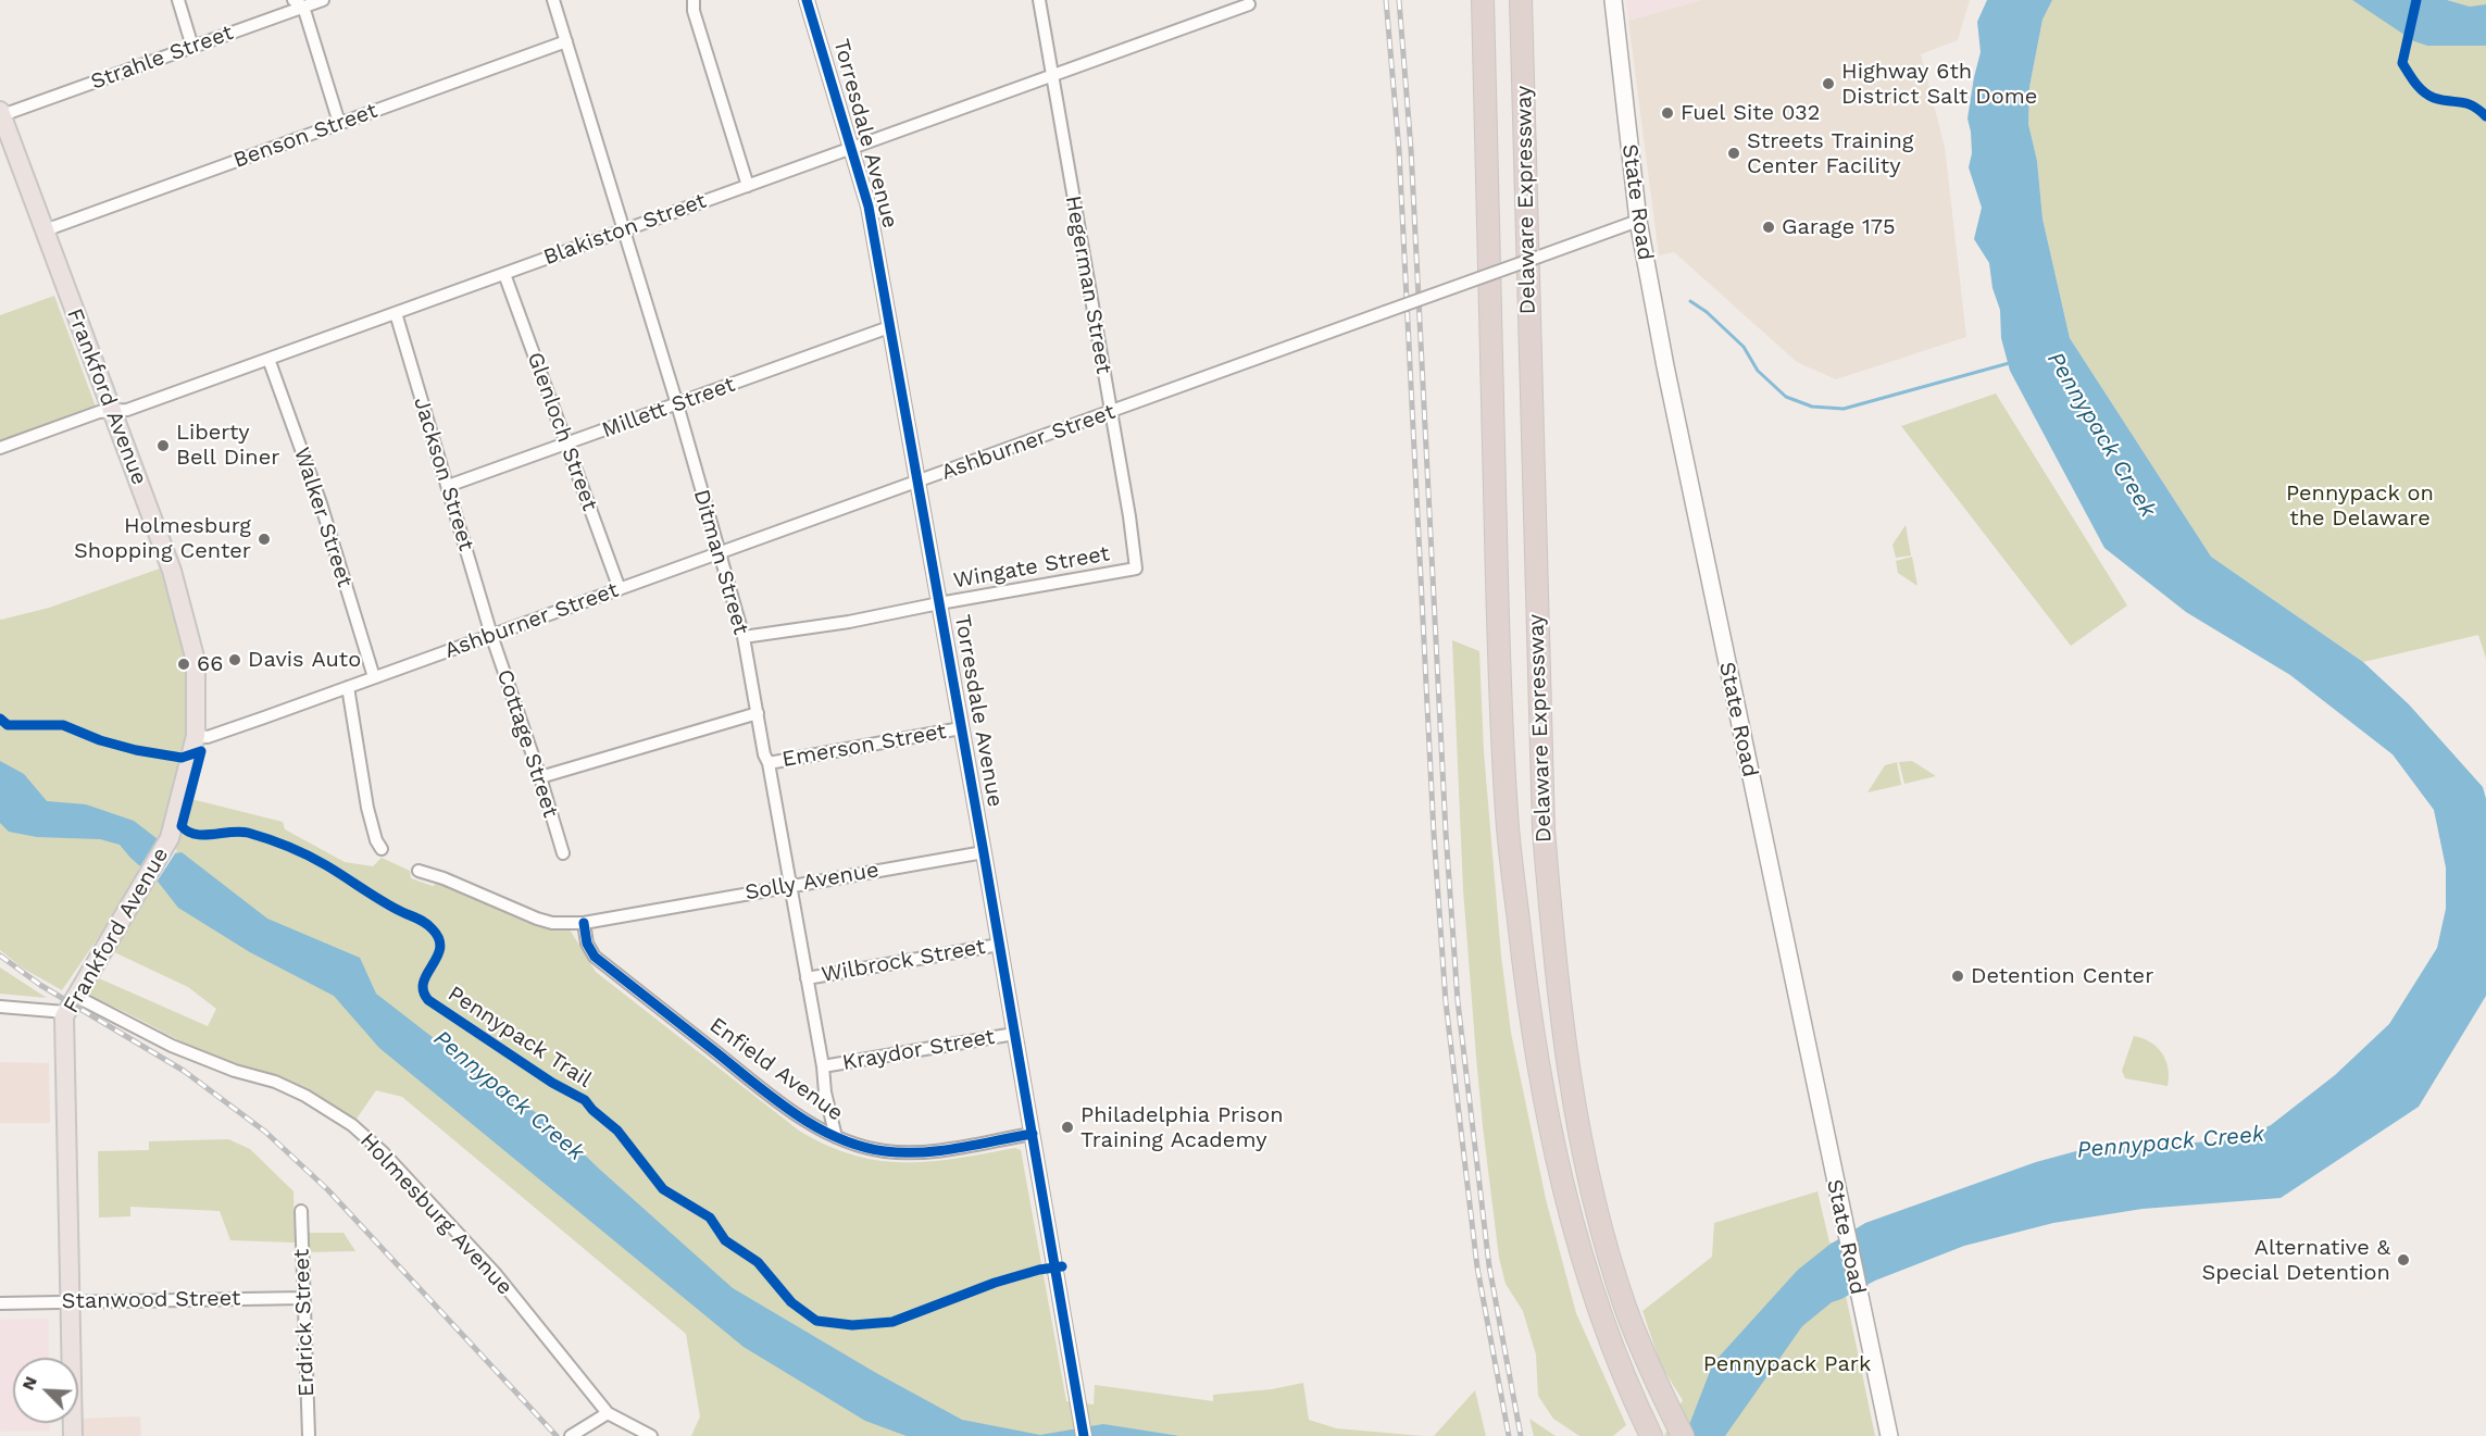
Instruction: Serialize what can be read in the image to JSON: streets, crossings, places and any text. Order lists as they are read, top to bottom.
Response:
{
  "streets": {
    "highway": ["Delaware Expressway"],
    "main road": ["State Road", "Frankford Avenue"],
    "street": [
      "Strahle Street",
      "Torresdale Avenue",
      "Benson Street",
      "Blakiston Street",
      "Hegerman Street",
      "Millett Street",
      "Glenloch Street",
      "Ashburner Street",
      "Jackson Street",
      "Walker Street",
      "Ditman Street",
      "Wingate Street",
      "Cottage Street",
      "Emerson Street",
      "Solly Avenue",
      "Wilbrock Street",
      "Kraydor Street",
      "Enfield Avenue",
      "Holmesburg Avenue",
      "Stanwood Street",
      "Erdrick Street"
    ],
    "cycle path": ["Pennypack Trail"]
  },
  "crossings": [
    ["Strahle Street", "Frankford Avenue"],
    ["Torresdale Avenue", "Blakiston Street"],
    ["Torresdale Avenue", "Millett Street"],
    ["Torresdale Avenue", "Ashburner Street"],
    ["Torresdale Avenue", "Wingate Street"],
    ["Torresdale Avenue", "Emerson Street"],
    ["Torresdale Avenue", "Solly Avenue"],
    ["Torresdale Avenue", "Wilbrock Street"],
    ["Torresdale Avenue", "Kraydor Street"],
    ["Torresdale Avenue", "Enfield Avenue"],
    ["Benson Street", "Frankford Avenue"],
    ["Benson Street", "Ditman Street"],
    ["State Road", "Ashburner Street"],
    ["Blakiston Street", "Hegerman Street"],
    ["Blakiston Street", "Frankford Avenue"],
    ["Blakiston Street", "Glenloch Street"],
    ["Blakiston Street", "Jackson Street"],
    ["Blakiston Street", "Walker Street"],
    ["Blakiston Street", "Ditman Street"],
    ["Hegerman Street", "Ashburner Street"],
    ["Hegerman Street", "Wingate Street"],
    ["Frankford Avenue", "Ashburner Street"],
    ["Frankford Avenue", "Holmesburg Avenue"],
    ["Frankford Avenue", "Stanwood Street"],
    ["Millett Street", "Glenloch Street"],
    ["Millett Street", "Jackson Street"],
    ["Millett Street", "Ditman Street"],
    ["Glenloch Street", "Ashburner Street"],
    ["Ashburner Street", "Jackson Street"],
    ["Ashburner Street", "Walker Street"],
    ["Ashburner Street", "Ditman Street"],
    ["Ashburner Street", "Cottage Street"],
    ["Jackson Street", "Cottage Street"],
    ["Ditman Street", "Wingate Street"],
    ["Ditman Street", "Emerson Street"],
    ["Ditman Street", "Solly Avenue"],
    ["Ditman Street", "Wilbrock Street"],
    ["Ditman Street", "Kraydor Street"],
    ["Ditman Street", "Enfield Avenue"],
    ["Solly Avenue", "Enfield Avenue"],
    ["Stanwood Street", "Erdrick Street"]
  ],
  "water": ["Pennypack Creek"],
  "parks": ["Pennypack on the Delaware", "Pennypack Park"],
  "places": [
    "Highway 6th District Salt Dome",
    "Fuel Site 032",
    "Streets Training Center Facility",
    "Garage 175",
    "Liberty Bell Diner",
    "Holmesburg Shopping Center",
    "Davis Auto",
    "66",
    "Detention Center",
    "Philadelphia Prison Training Academy",
    "Alternative & Special Detention"
  ],
  "north": "top left"
}
